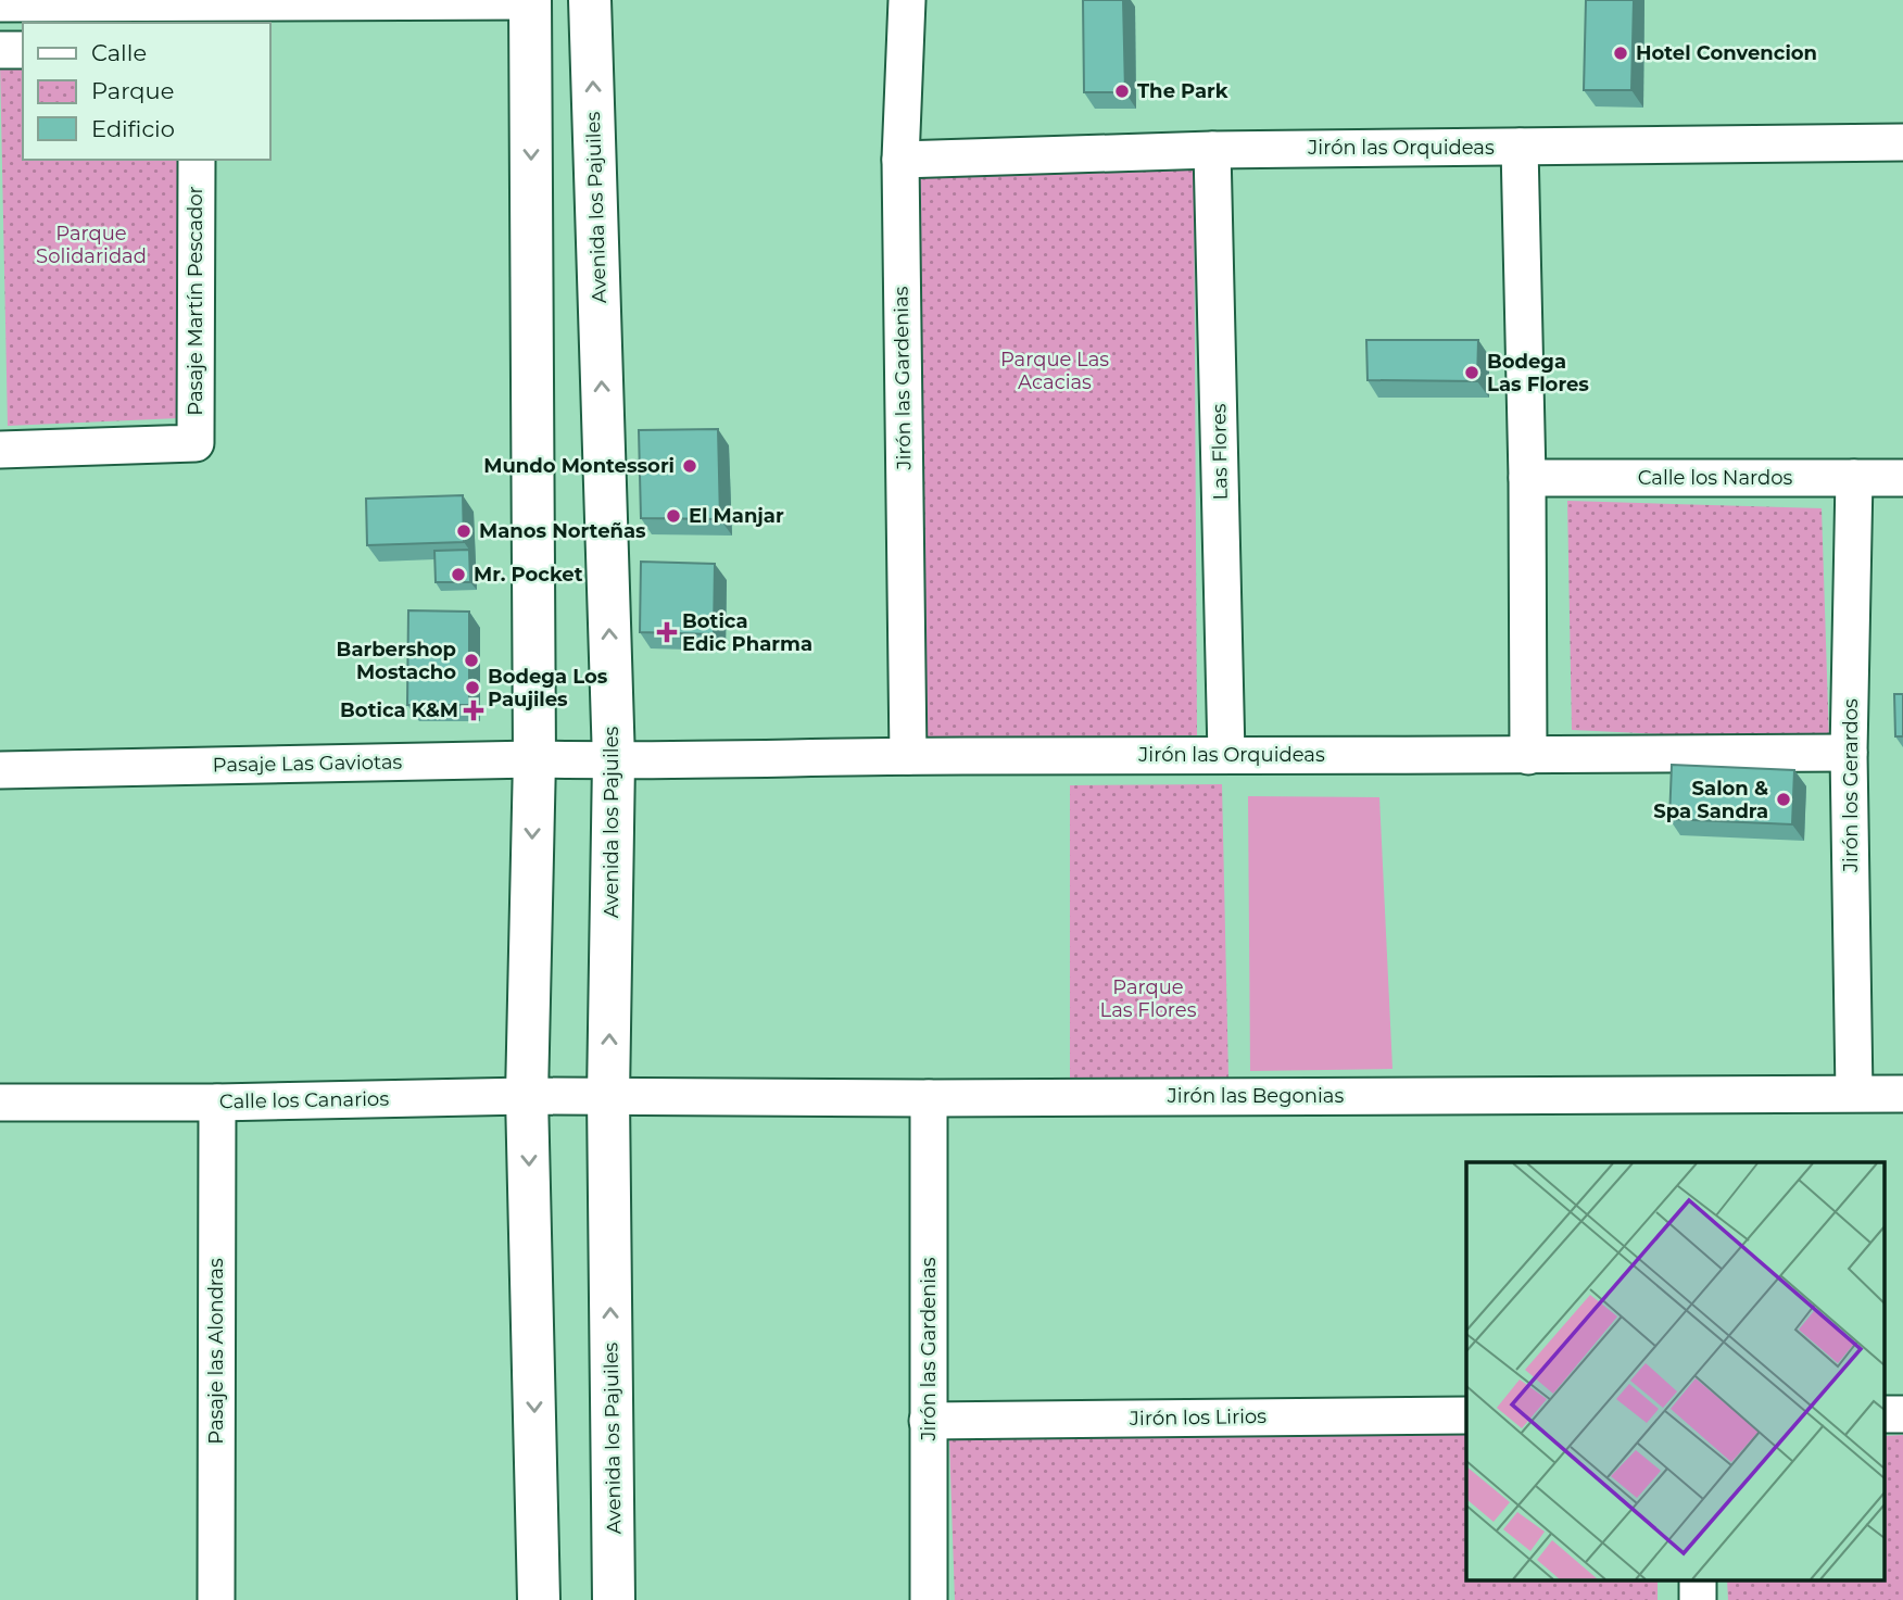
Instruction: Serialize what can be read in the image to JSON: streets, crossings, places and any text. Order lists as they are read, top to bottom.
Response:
{
  "streets": {
    "street": [
      "Jirón las Orquideas",
      "Avenida los Pajuiles",
      "Pasaje Martín Pescador",
      "Jirón las Gardenias",
      "Las Flores",
      "Calle los Nardos",
      "Pasaje Las Gaviotas",
      "Jirón los Gerardos",
      "Jirón las Begonias",
      "Calle los Canarios",
      "Pasaje las Alondras",
      "Jirón los Lirios"
    ]
  },
  "crossings": [
    ["Jirón las Orquideas", "Avenida los Pajuiles"],
    ["Jirón las Orquideas", "Jirón las Gardenias"],
    ["Jirón las Orquideas", "Las Flores"],
    ["Jirón las Orquideas", "Pasaje Las Gaviotas"],
    ["Jirón las Orquideas", "Jirón los Gerardos"],
    ["Avenida los Pajuiles", "Pasaje Las Gaviotas"],
    ["Avenida los Pajuiles", "Jirón las Begonias"],
    ["Avenida los Pajuiles", "Calle los Canarios"],
    ["Jirón las Gardenias", "Jirón las Begonias"],
    ["Jirón las Gardenias", "Jirón los Lirios"],
    ["Calle los Nardos", "Jirón los Gerardos"],
    ["Jirón los Gerardos", "Jirón las Begonias"],
    ["Jirón las Begonias", "Calle los Canarios"],
    ["Calle los Canarios", "Pasaje las Alondras"]
  ],
  "parks": ["Parque Solidaridad", "Parque Las Acacias", "Parque Las Flores"],
  "places": {
    "other": [
      "Hotel Convencion",
      "The Park",
      "Bodega Las Flores",
      "Mundo Montessori",
      "El Manjar",
      "Manos Norteñas",
      "Mr. Pocket",
      "Barbershop Mostacho",
      "Bodega Los Paujiles",
      "Salon & Spa Sandra"
    ],
    "health": ["Botica Edic Pharma", "Botica K&M"]
  },
  "legend": ["Calle", "Parque", "Edificio"]
}
